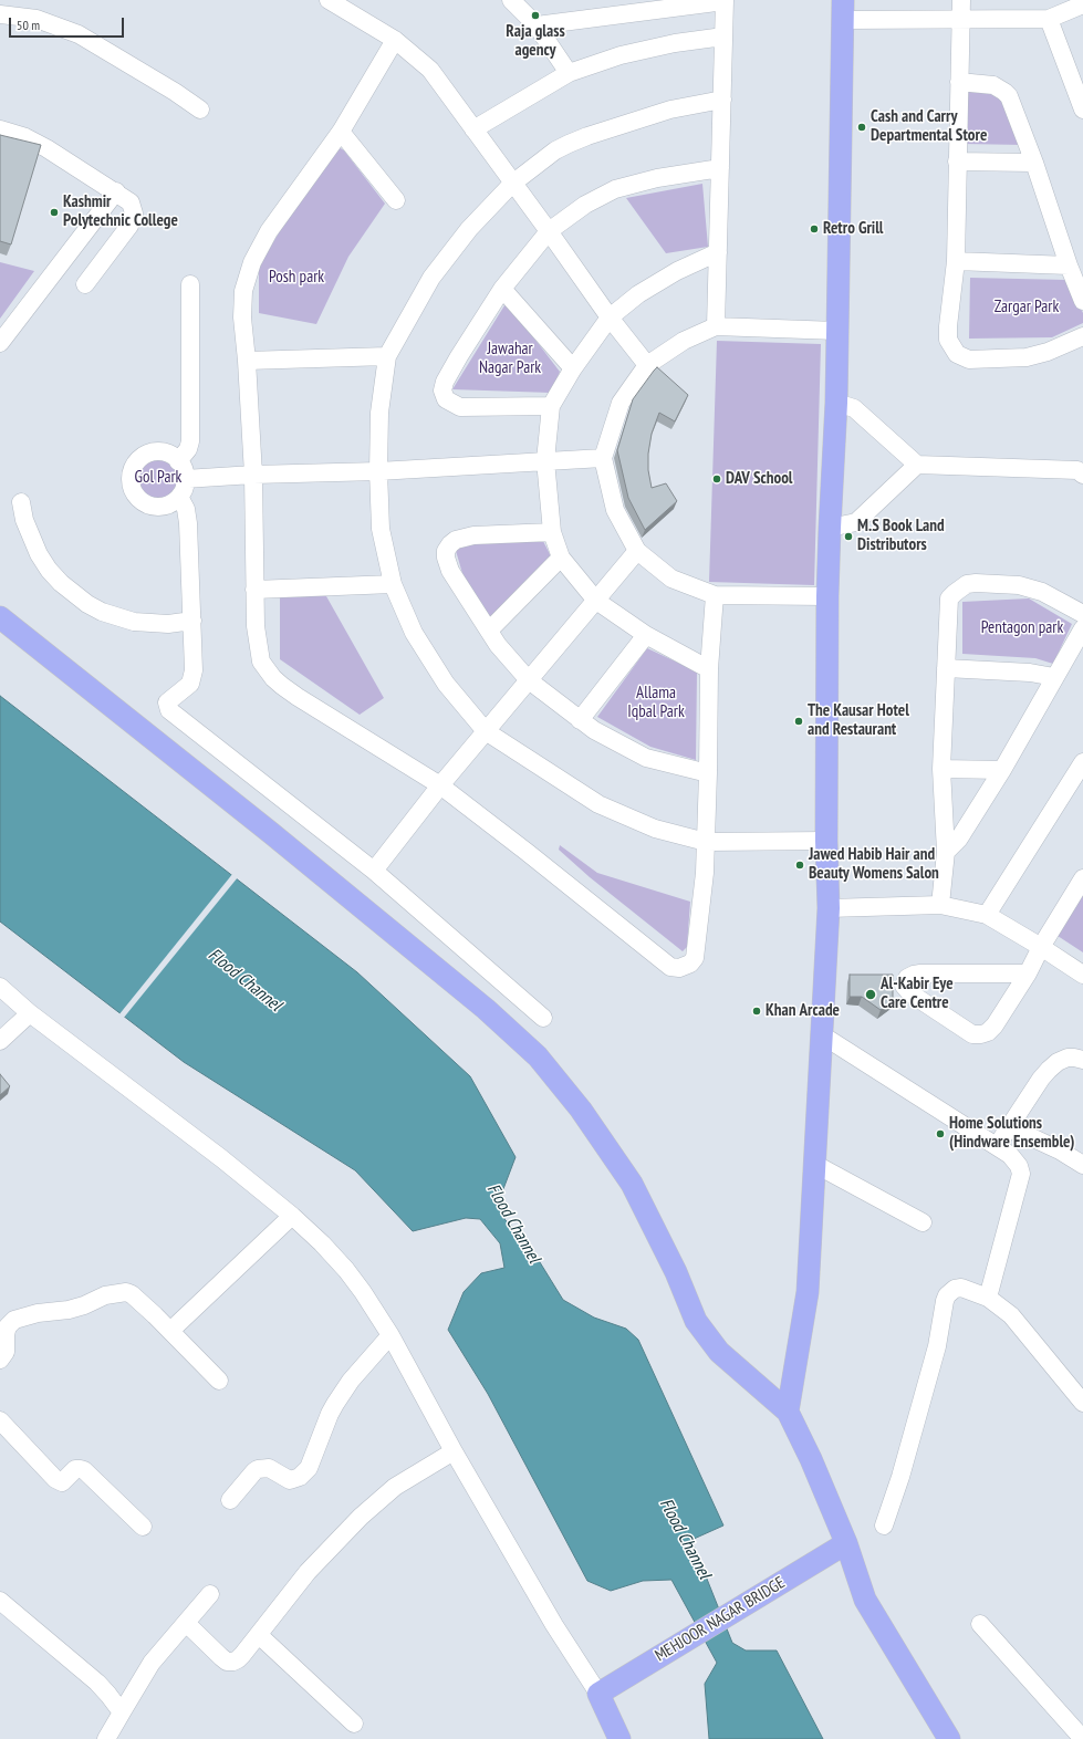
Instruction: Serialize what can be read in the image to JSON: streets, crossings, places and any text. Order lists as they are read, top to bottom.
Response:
{
  "streets": {
    "main road": ["MEHJOOR NAGAR BRIDGE"]
  },
  "water": ["Flood Channel"],
  "parks": [
    "Posh park",
    "Zargar Park",
    "Jawahar Nagar Park",
    "Gol Park",
    "Pentagon park",
    "Allama Iqbal Park"
  ],
  "places": [
    "Raja glass agency",
    "Cash and Carry Departmental Store",
    "Kashmir Polytechnic College",
    "Retro Grill",
    "DAV School",
    "M.S Book Land Distributors",
    "The Kausar Hotel and Restaurant",
    "Jawed Habib Hair and Beauty Womens Salon",
    "Al-Kabir Eye Care Centre",
    "Khan Arcade",
    "Home Solutions (Hindware Ensemble)"
  ],
  "scale_bar": "50 m"
}
